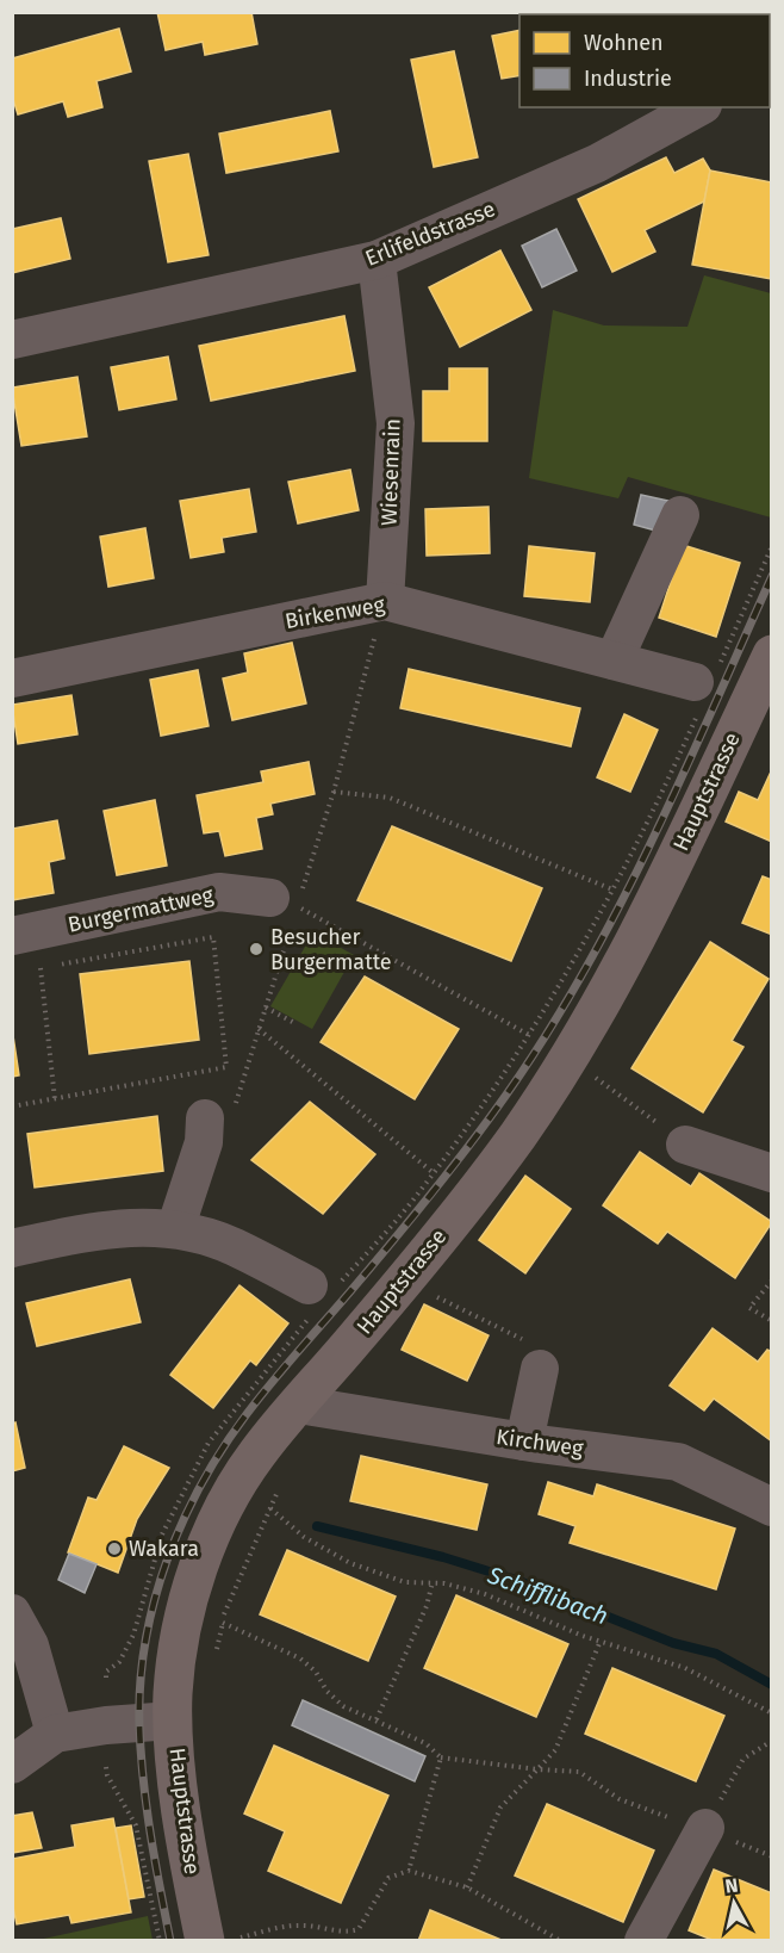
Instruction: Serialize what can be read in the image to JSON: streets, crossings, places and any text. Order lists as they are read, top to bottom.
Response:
{
  "streets": {
    "main road": ["Hauptstrasse"],
    "street": [
      "Erlifeldstrasse",
      "Wiesenrain",
      "Birkenweg",
      "Burgermattweg",
      "Kirchweg"
    ]
  },
  "crossings": [
    ["Erlifeldstrasse", "Wiesenrain"],
    ["Wiesenrain", "Birkenweg"],
    ["Hauptstrasse", "Kirchweg"]
  ],
  "water": ["Schifflibach"],
  "places": ["Besucher Burgermatte", "Wakara"],
  "legend": ["Wohnen", "Industrie"],
  "north": "top"
}
